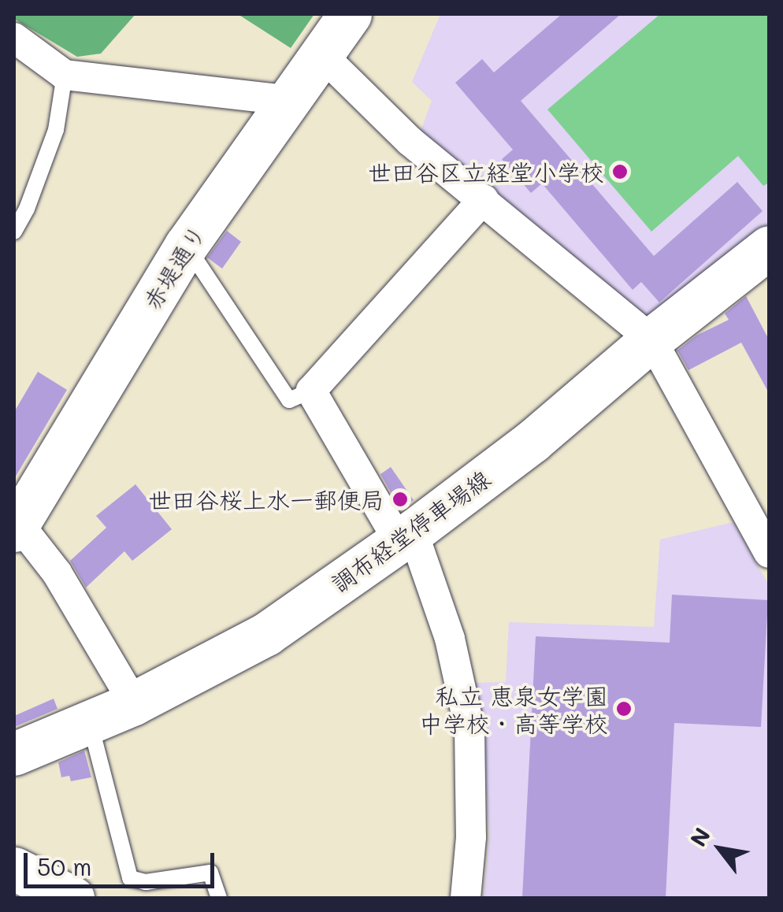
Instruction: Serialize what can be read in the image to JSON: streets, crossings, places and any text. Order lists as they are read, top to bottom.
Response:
{
  "streets": {
    "main road": ["赤堤通り", "調布経堂停車場線"]
  },
  "places": ["世田谷区立経堂小学校", "世田谷桜上水一郵便局", "私立 恵泉女学園 中学校・高等学校"],
  "scale_bar": "50 m",
  "north": "top left"
}
